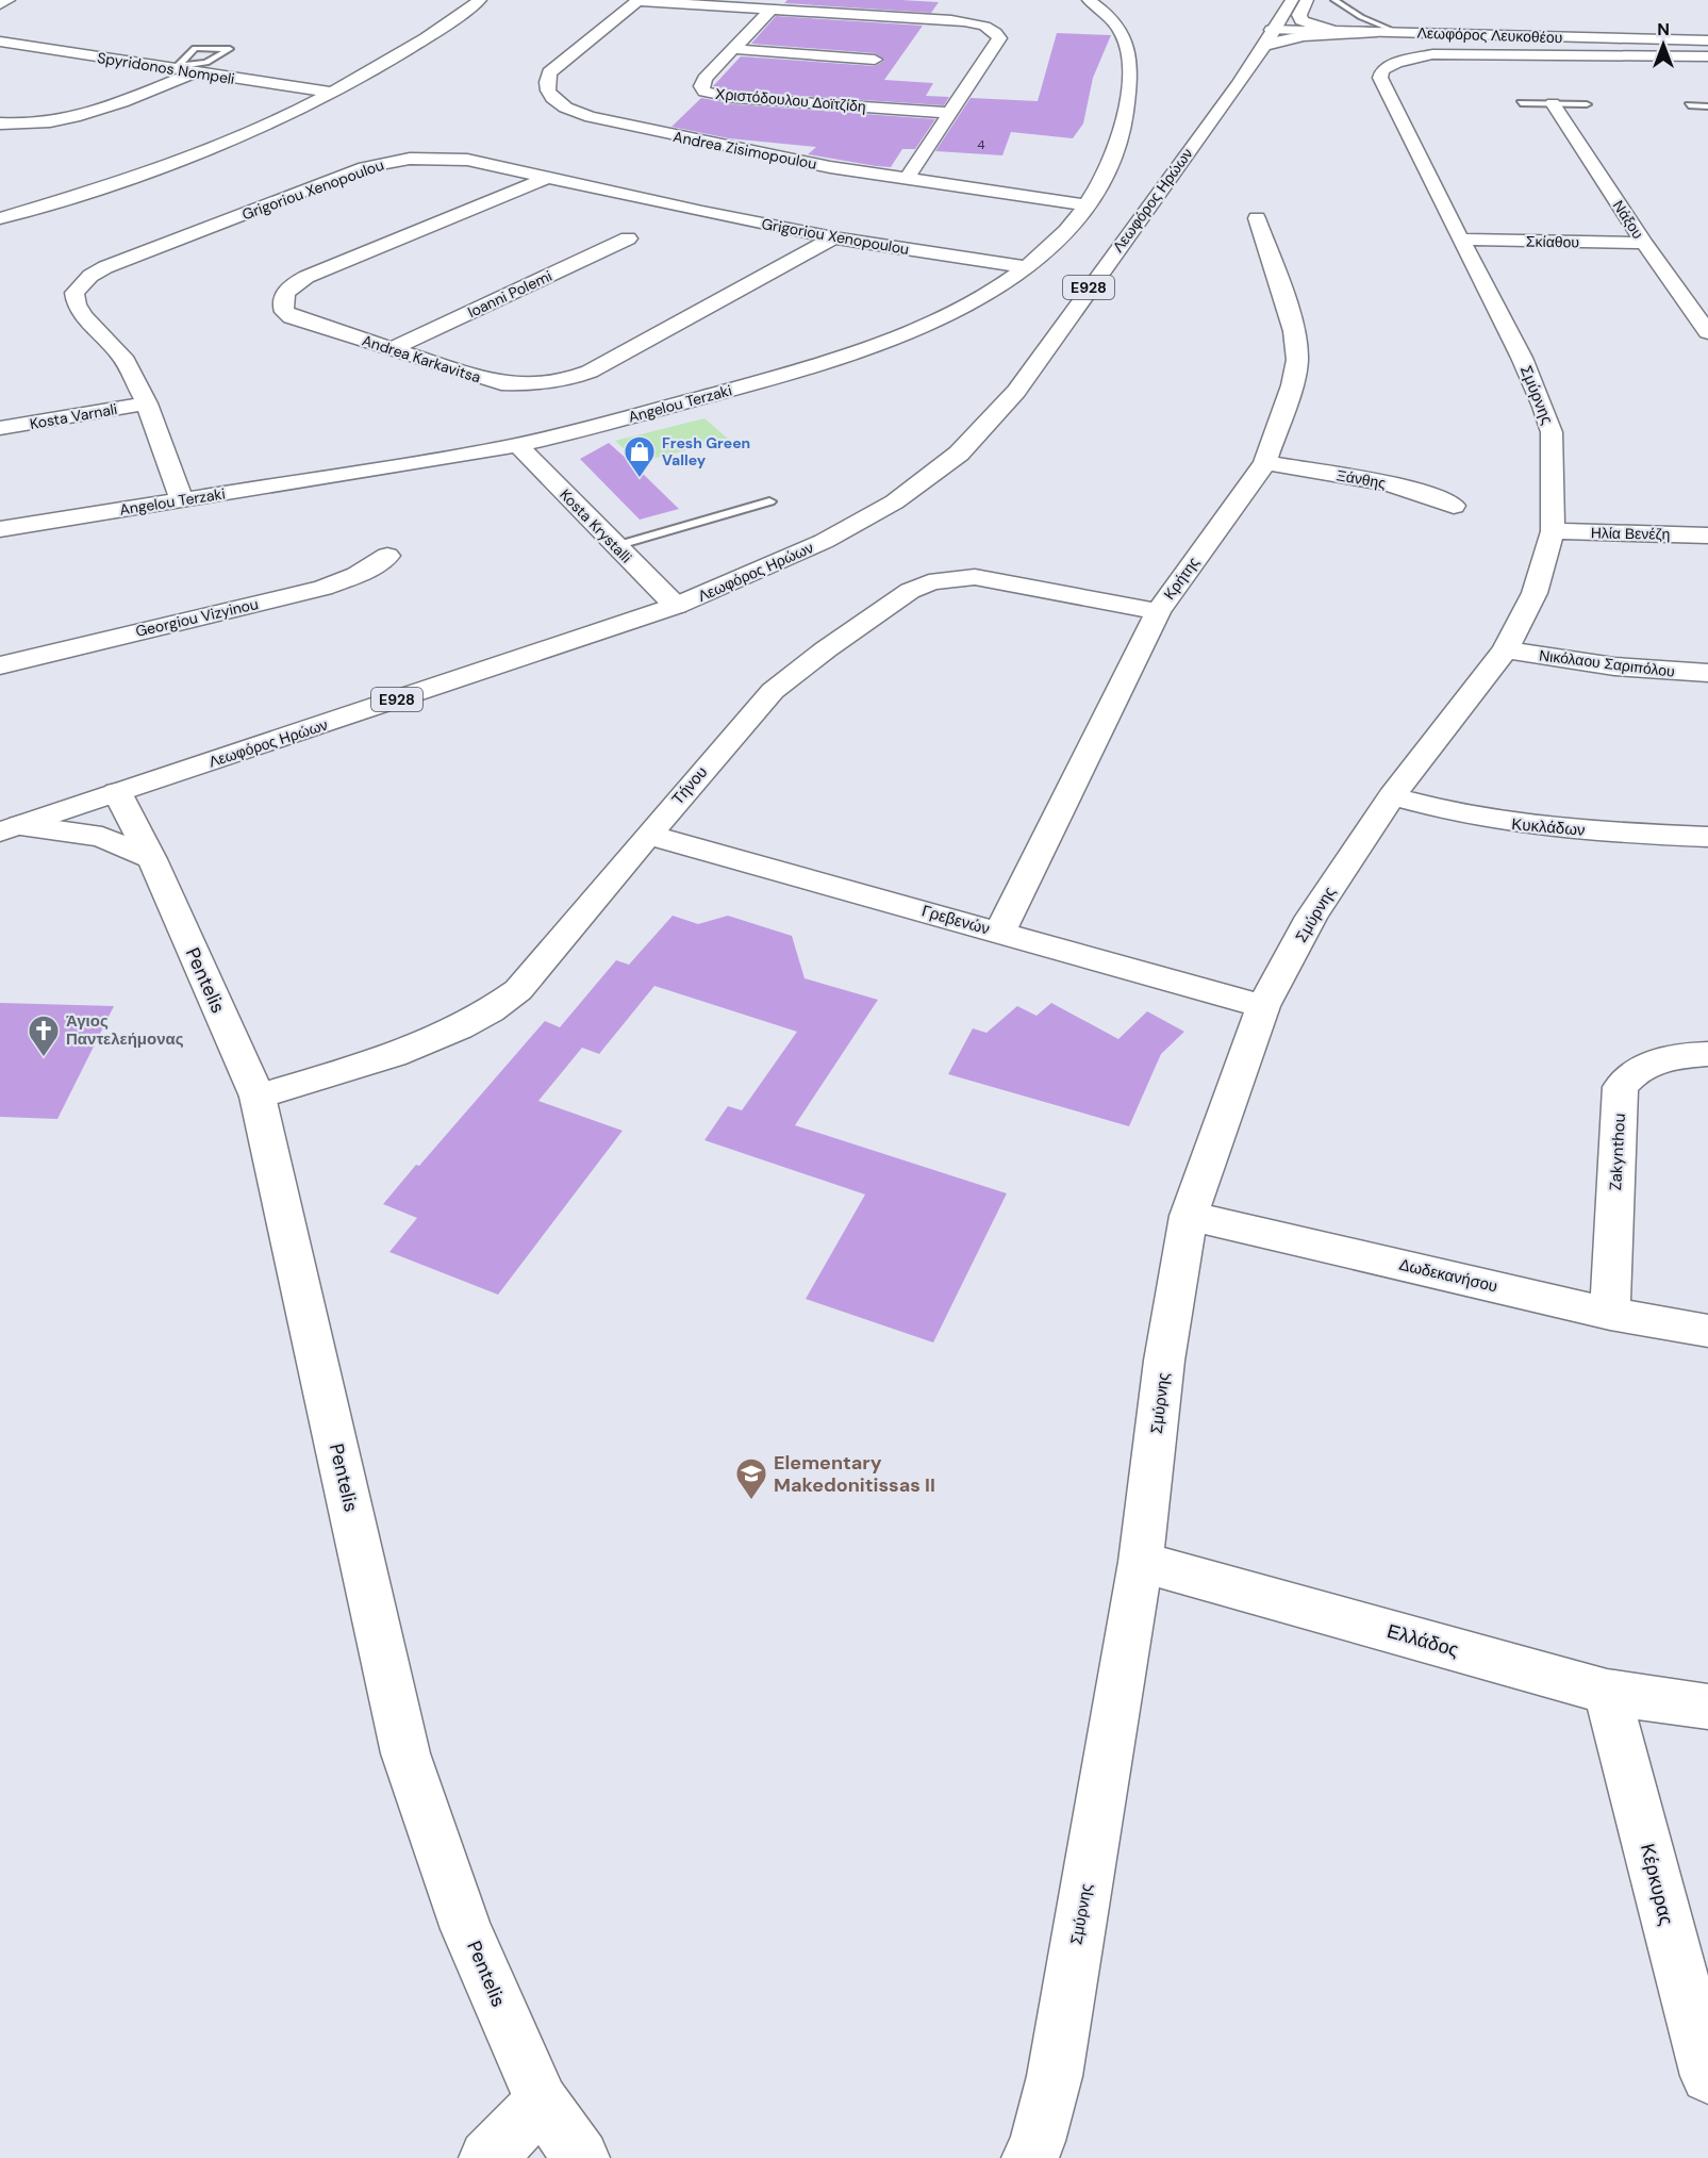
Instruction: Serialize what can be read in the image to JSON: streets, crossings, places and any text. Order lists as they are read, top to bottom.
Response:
{
  "streets": {
    "street": [
      "Λεωφόρος Λευκοθέου",
      "Spyridonos Nompeli",
      "Χριστόδουλου Δοϊτζίδη",
      "Andrea Zisimopoulou",
      "Grigoriou Xenopoulou",
      "Λεωφόρος Ηρώων",
      "Νάξου",
      "Σκίαθου",
      "E928",
      "Ioanni Polemi",
      "Andrea Karkavitsa",
      "Σμύρνης",
      "Angelou Terzaki",
      "Kosta Varnali",
      "Ξάνθης",
      "Kosta Krystalli",
      "Ηλία Βενέζη",
      "Κρήτης",
      "Georgiou Vizyinou",
      "Νικόλαου Σαριπόλου",
      "Τήνου",
      "Κυκλάδων",
      "Γρεβενών",
      "Pentelis",
      "Zakynthou",
      "Δωδεκανήσου",
      "Ελλάδος",
      "Κέρκυρας"
    ]
  },
  "crossings": [
    ["Λεωφόρος Λευκοθέου", "Λεωφόρος Ηρώων"],
    ["Andrea Zisimopoulou", "Angelou Terzaki"],
    ["Grigoriou Xenopoulou", "Andrea Karkavitsa"],
    ["Grigoriou Xenopoulou", "Angelou Terzaki"],
    ["Grigoriou Xenopoulou", "Kosta Varnali"],
    ["Λεωφόρος Ηρώων", "Kosta Krystalli"],
    ["Λεωφόρος Ηρώων", "Pentelis"],
    ["Νάξου", "Σκίαθου"],
    ["Σκίαθου", "Σμύρνης"],
    ["Ioanni Polemi", "Andrea Karkavitsa"],
    ["Σμύρνης", "Ηλία Βενέζη"],
    ["Σμύρνης", "Νικόλαου Σαριπόλου"],
    ["Σμύρνης", "Κυκλάδων"],
    ["Σμύρνης", "Γρεβενών"],
    ["Σμύρνης", "Δωδεκανήσου"],
    ["Σμύρνης", "Ελλάδος"],
    ["Angelou Terzaki", "Kosta Krystalli"],
    ["Ξάνθης", "Κρήτης"],
    ["Κρήτης", "Τήνου"],
    ["Κρήτης", "Γρεβενών"],
    ["Τήνου", "Γρεβενών"],
    ["Τήνου", "Pentelis"],
    ["Zakynthou", "Δωδεκανήσου"],
    ["Ελλάδος", "Κέρκυρας"]
  ],
  "places": {
    "shop": ["Fresh Green Valley"],
    "church": ["Άγιος Παντελεήμονας"],
    "school or university": ["Elementary Makedonitissas II"]
  },
  "house_numbers": ["4"],
  "north": "top"
}
